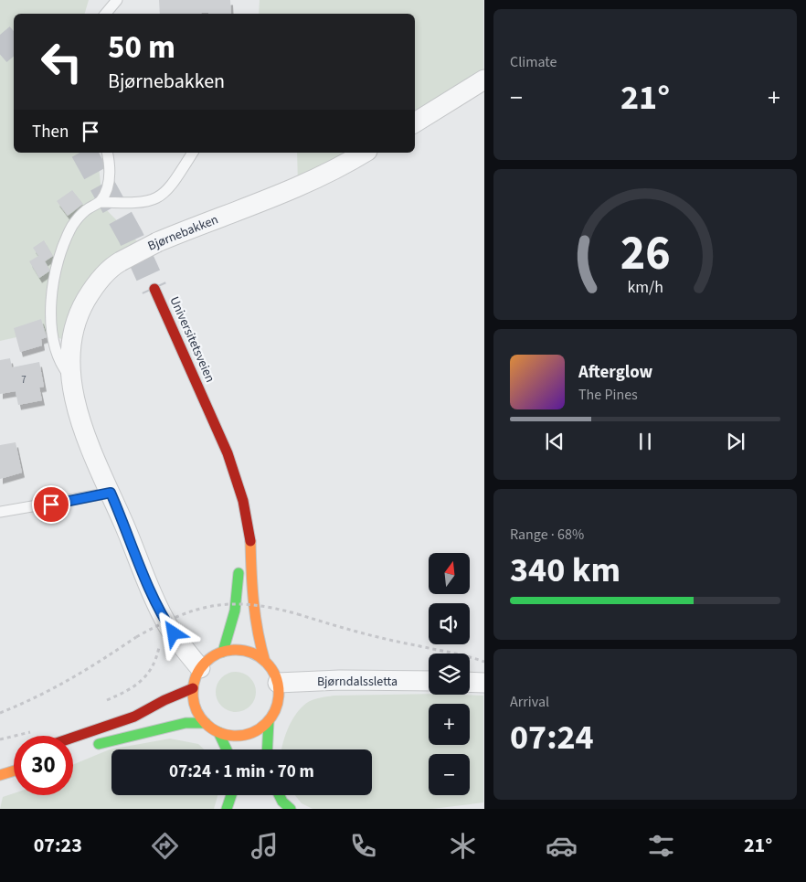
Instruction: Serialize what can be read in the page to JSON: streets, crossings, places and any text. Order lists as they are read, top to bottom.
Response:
{
  "streets": {
    "main road": ["Universitetsveien"],
    "street": ["Bjørnebakken", "Bjørndalssletta"]
  },
  "crossings": [
    ["Bjørnebakken", "Universitetsveien"],
    ["Bjørnebakken", "Bjørndalssletta"],
    ["Universitetsveien", "Bjørndalssletta"]
  ],
  "house_numbers": ["7"],
  "north": "top",
  "page": {
    "tile": [
      "Climate",
      ["Range · 68%", "340 km"],
      ["Arrival", "07:24"]
    ],
    "turn": ["50 m", "Bjørnebakken"],
    "heat": ["−", "21°", "+"],
    "then": "Then",
    "song": ["Afterglow", "The Pines"],
    "map_buttons": ["+", "−"],
    "limit": "30",
    "trip": "07:24 · 1 min · 70 m",
    "tabs": ["07:23", "21°"],
    "gauge": ["26", "km/h"]
  }
}
